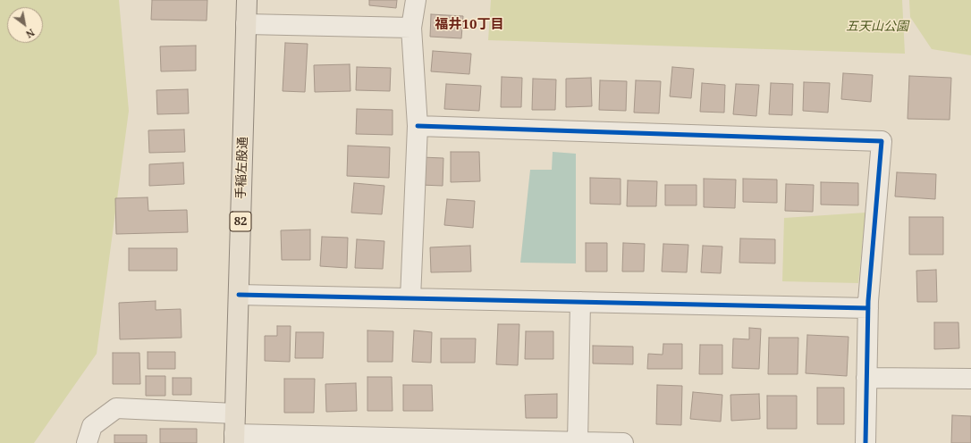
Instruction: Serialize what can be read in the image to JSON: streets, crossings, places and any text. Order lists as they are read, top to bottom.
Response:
{
  "streets": {
    "main road": ["手稲左股通", "82"]
  },
  "districts": ["福井10丁目"],
  "parks": ["五天山公園"],
  "north": "bottom right"
}
